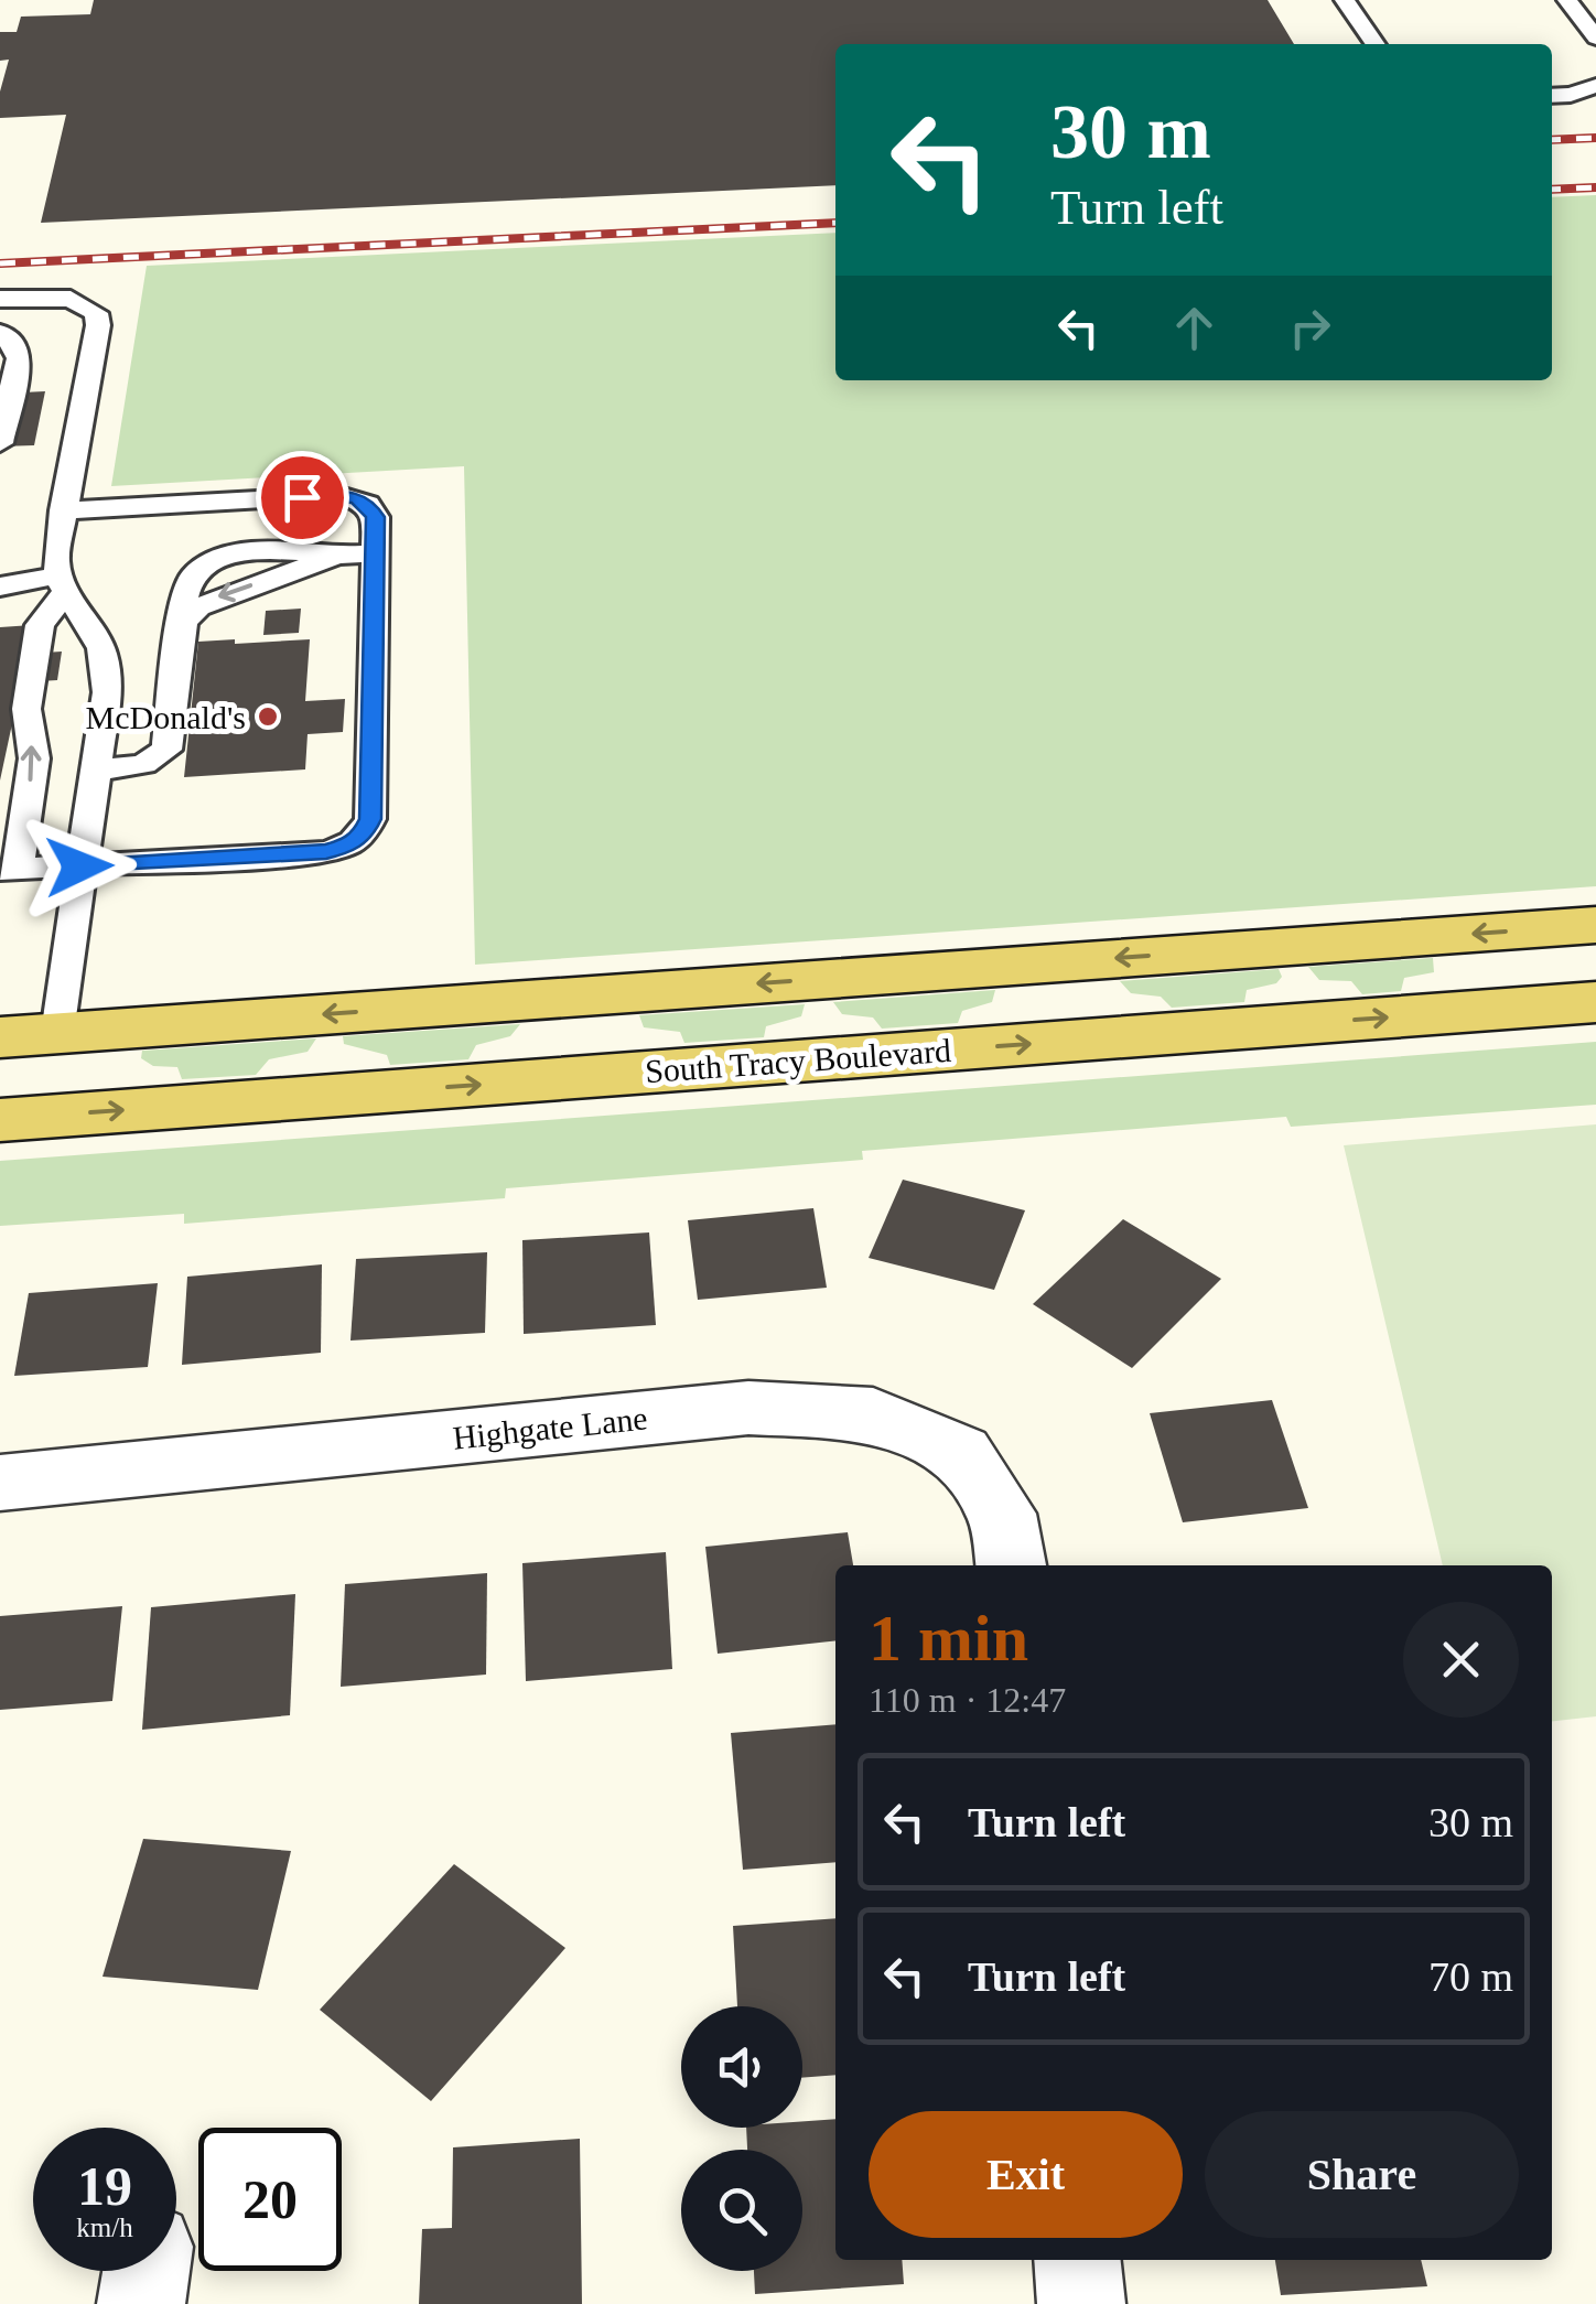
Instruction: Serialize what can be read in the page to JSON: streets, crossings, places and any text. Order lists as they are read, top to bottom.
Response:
{
  "streets": {
    "main road": ["South Tracy Boulevard"],
    "street": ["Highgate Lane"]
  },
  "places": ["McDonald's"],
  "page": {
    "turn": ["30 m", "Turn left"],
    "heading": ["1 min", "110 m · 12:47"],
    "list": [
      {
        "name": "Turn left",
        "value": "30 m"
      },
      {
        "name": "Turn left",
        "value": "70 m"
      }
    ],
    "buttons": ["Exit", "Share"],
    "speed": "19 km/h",
    "limit": "20"
  }
}
